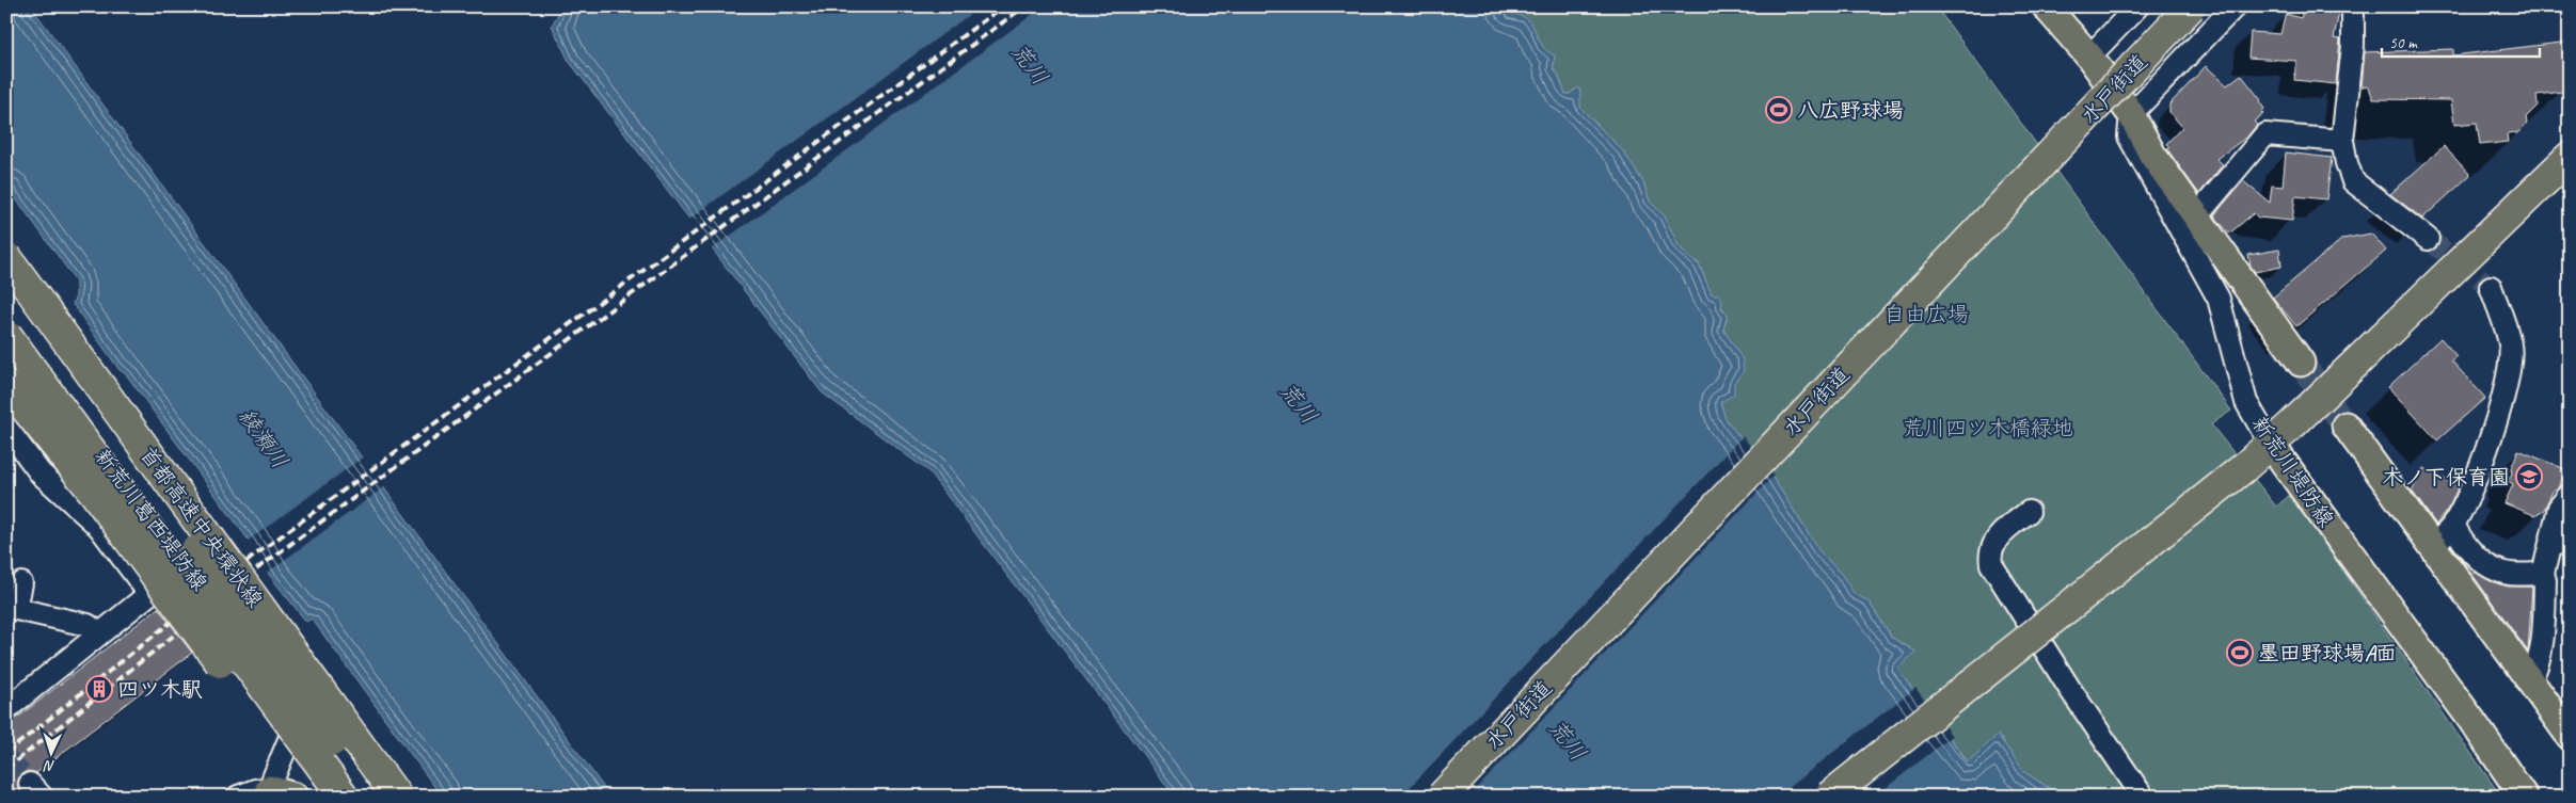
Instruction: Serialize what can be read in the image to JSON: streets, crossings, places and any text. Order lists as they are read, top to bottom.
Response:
{
  "streets": {
    "highway": ["水戸街道", "首都高速中央環状線"],
    "main road": ["新荒川堤防線", "新荒川葛西堤防線"]
  },
  "water": ["荒川", "綾瀬川"],
  "parks": ["自由広場", "荒川四ツ木橋緑地"],
  "places": {
    "sports": ["八広野球場", "墨田野球場A面"],
    "school or university": ["木ノ下保育園"],
    "building": ["四ツ木駅"]
  },
  "scale_bar": "50 m",
  "north": "bottom"
}
